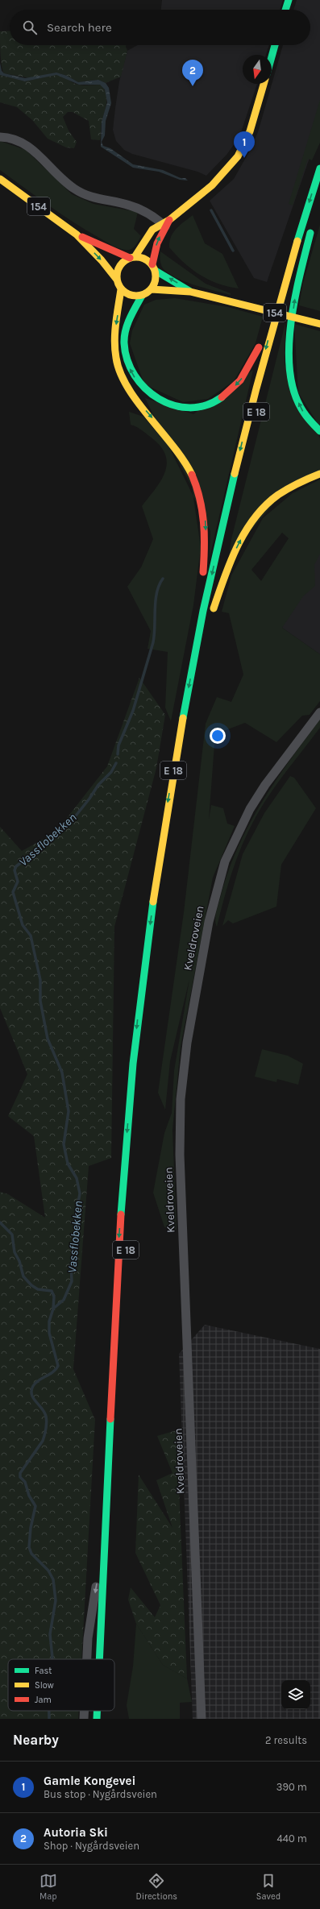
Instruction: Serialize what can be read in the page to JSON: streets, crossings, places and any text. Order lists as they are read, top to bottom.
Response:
{
  "streets": {
    "main road": ["154", "E 18"],
    "street": ["Kveldroveien"]
  },
  "crossings": [
    ["154", "E 18"]
  ],
  "water": ["Vassflobekken"],
  "legend": ["Fast", "Slow", "Jam"],
  "north": "bottom",
  "page": {
    "search": "Search here",
    "pins": ["2", "1"],
    "heading": ["Nearby", "2 results"],
    "list": [
      {
        "mark": "1",
        "name": "Gamle Kongevei",
        "note": "Bus stop · Nygårdsveien",
        "value": "390 m"
      },
      {
        "mark": "2",
        "name": "Autoria Ski",
        "note": "Shop · Nygårdsveien",
        "value": "440 m"
      }
    ],
    "nav": ["Map", "Directions", "Saved"]
  }
}
